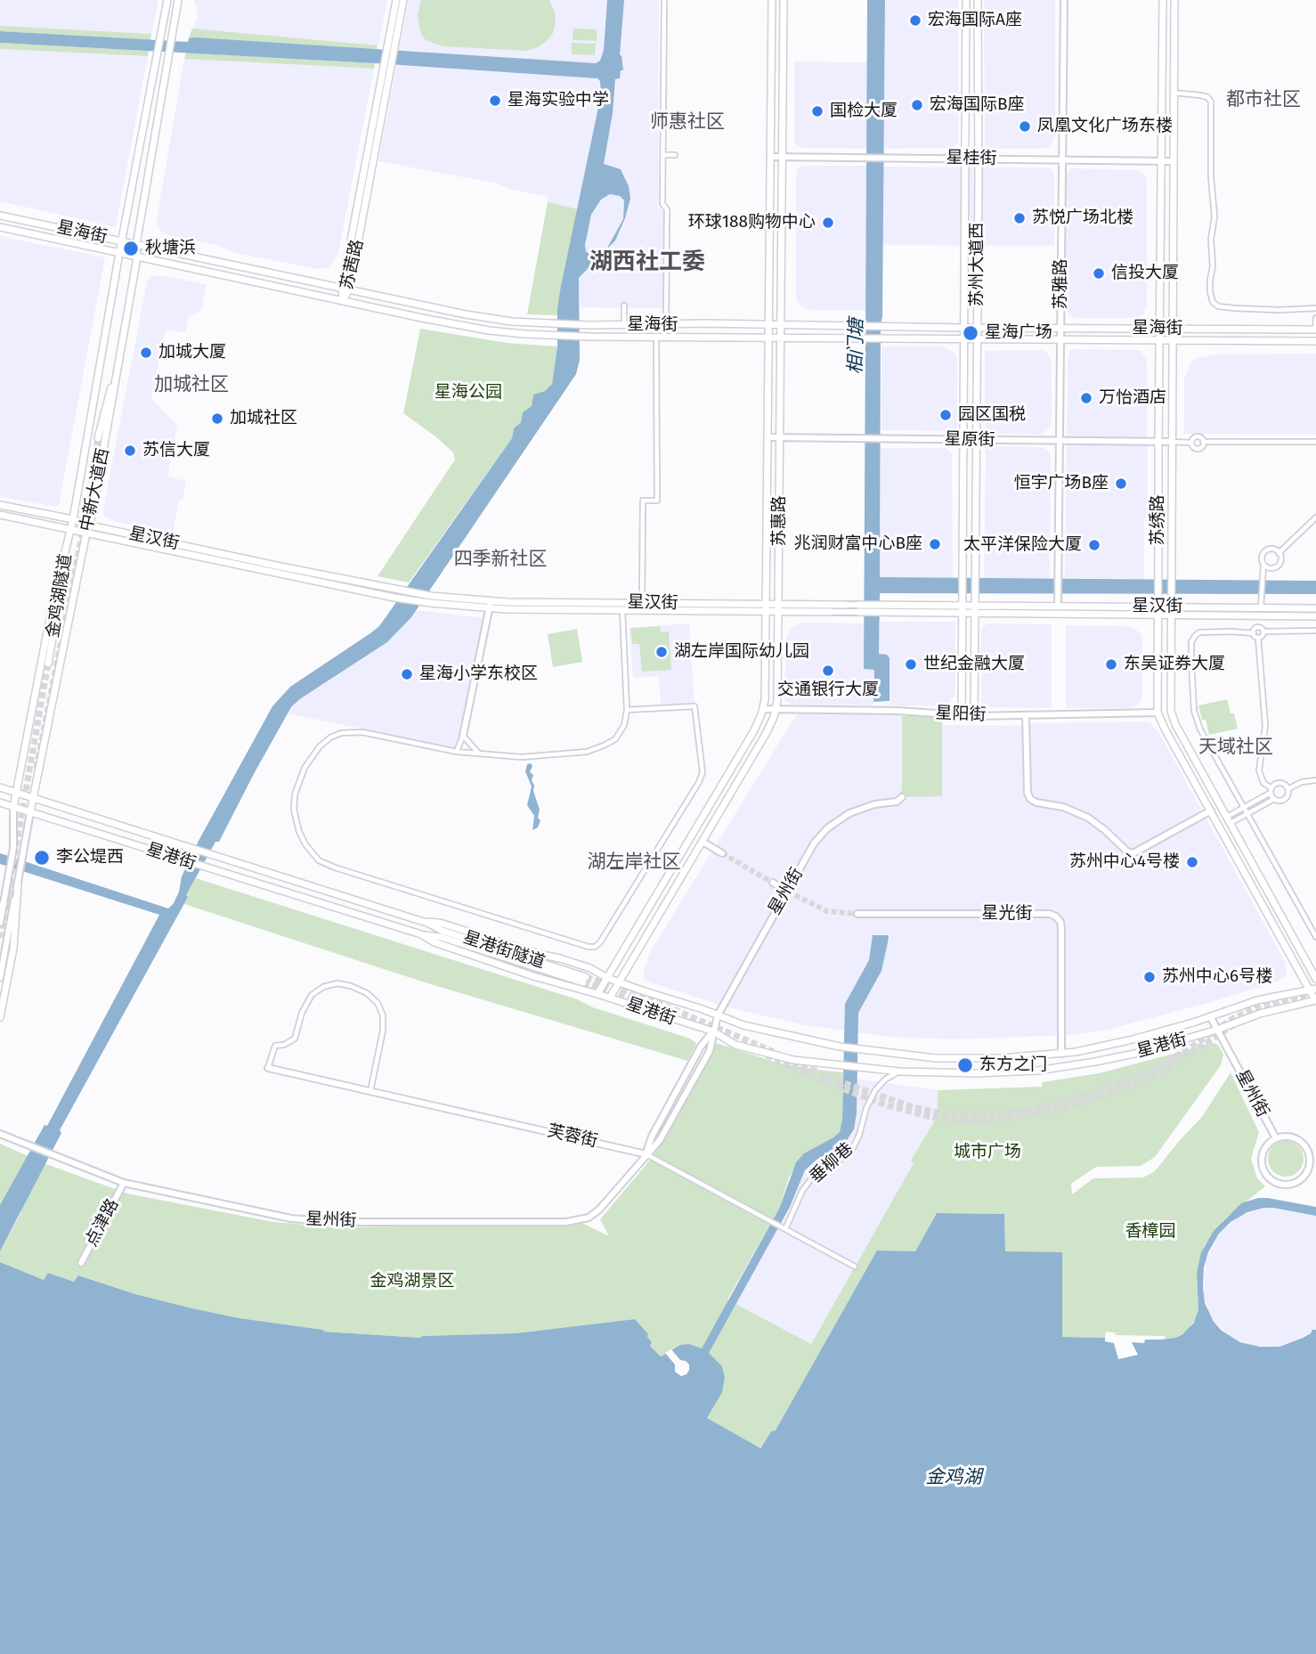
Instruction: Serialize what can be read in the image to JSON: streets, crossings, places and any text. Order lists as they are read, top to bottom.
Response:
{
  "streets": {
    "main road": [
      "星海街",
      "苏茜路",
      "苏州大道西",
      "中新大道西",
      "苏绣路",
      "苏惠路",
      "星汉街",
      "金鸡湖隧道",
      "星港街",
      "星港街隧道"
    ],
    "street": [
      "星桂街",
      "苏雅路",
      "星原街",
      "星阳街",
      "星州街",
      "星光街",
      "芙蓉街",
      "垂柳巷",
      "点津路"
    ]
  },
  "crossings": [
    ["星桂街", "苏州大道西"],
    ["星桂街", "苏雅路"],
    ["星桂街", "苏绣路"],
    ["星桂街", "苏惠路"],
    ["星海街", "苏茜路"],
    ["星海街", "苏州大道西"],
    ["星海街", "苏雅路"],
    ["星海街", "中新大道西"],
    ["星海街", "苏绣路"],
    ["星海街", "苏惠路"],
    ["苏州大道西", "星原街"],
    ["苏州大道西", "星汉街"],
    ["苏州大道西", "星阳街"],
    ["苏雅路", "星原街"],
    ["苏雅路", "星汉街"],
    ["星原街", "苏绣路"],
    ["星原街", "苏惠路"],
    ["中新大道西", "星汉街"],
    ["中新大道西", "金鸡湖隧道"],
    ["中新大道西", "星港街"],
    ["苏绣路", "星汉街"],
    ["苏绣路", "星阳街"],
    ["苏绣路", "星港街"],
    ["苏惠路", "星汉街"],
    ["苏惠路", "星阳街"],
    ["苏惠路", "星港街"],
    ["星汉街", "金鸡湖隧道"],
    ["星港街", "星州街"],
    ["星港街", "星光街"],
    ["星港街", "星港街隧道"],
    ["星港街", "垂柳巷"],
    ["星州街", "芙蓉街"],
    ["星州街", "点津路"],
    ["芙蓉街", "垂柳巷"]
  ],
  "districts": [
    "都市社区",
    "师惠社区",
    "湖西社工委",
    "加城社区",
    "四季新社区",
    "天域社区",
    "湖左岸社区"
  ],
  "water": ["相门塘", "金鸡湖"],
  "parks": [
    "星海公园",
    "城市广场",
    "香樟园",
    "金鸡湖景区"
  ],
  "places": [
    "宏海国际A座",
    "星海实验中学",
    "宏海国际B座",
    "国检大厦",
    "凤凰文化广场东楼",
    "苏悦广场北楼",
    "环球188购物中心",
    "秋塘浜",
    "信投大厦",
    "星海广场",
    "加城大厦",
    "万怡酒店",
    "园区国税",
    "加城社区",
    "苏信大厦",
    "恒宇广场B座",
    "兆润财富中心B座",
    "太平洋保险大厦",
    "湖左岸国际幼儿园",
    "世纪金融大厦",
    "东吴证券大厦",
    "交通银行大厦",
    "星海小学东校区",
    "李公堤西",
    "苏州中心4号楼",
    "苏州中心6号楼",
    "东方之门"
  ]
}
